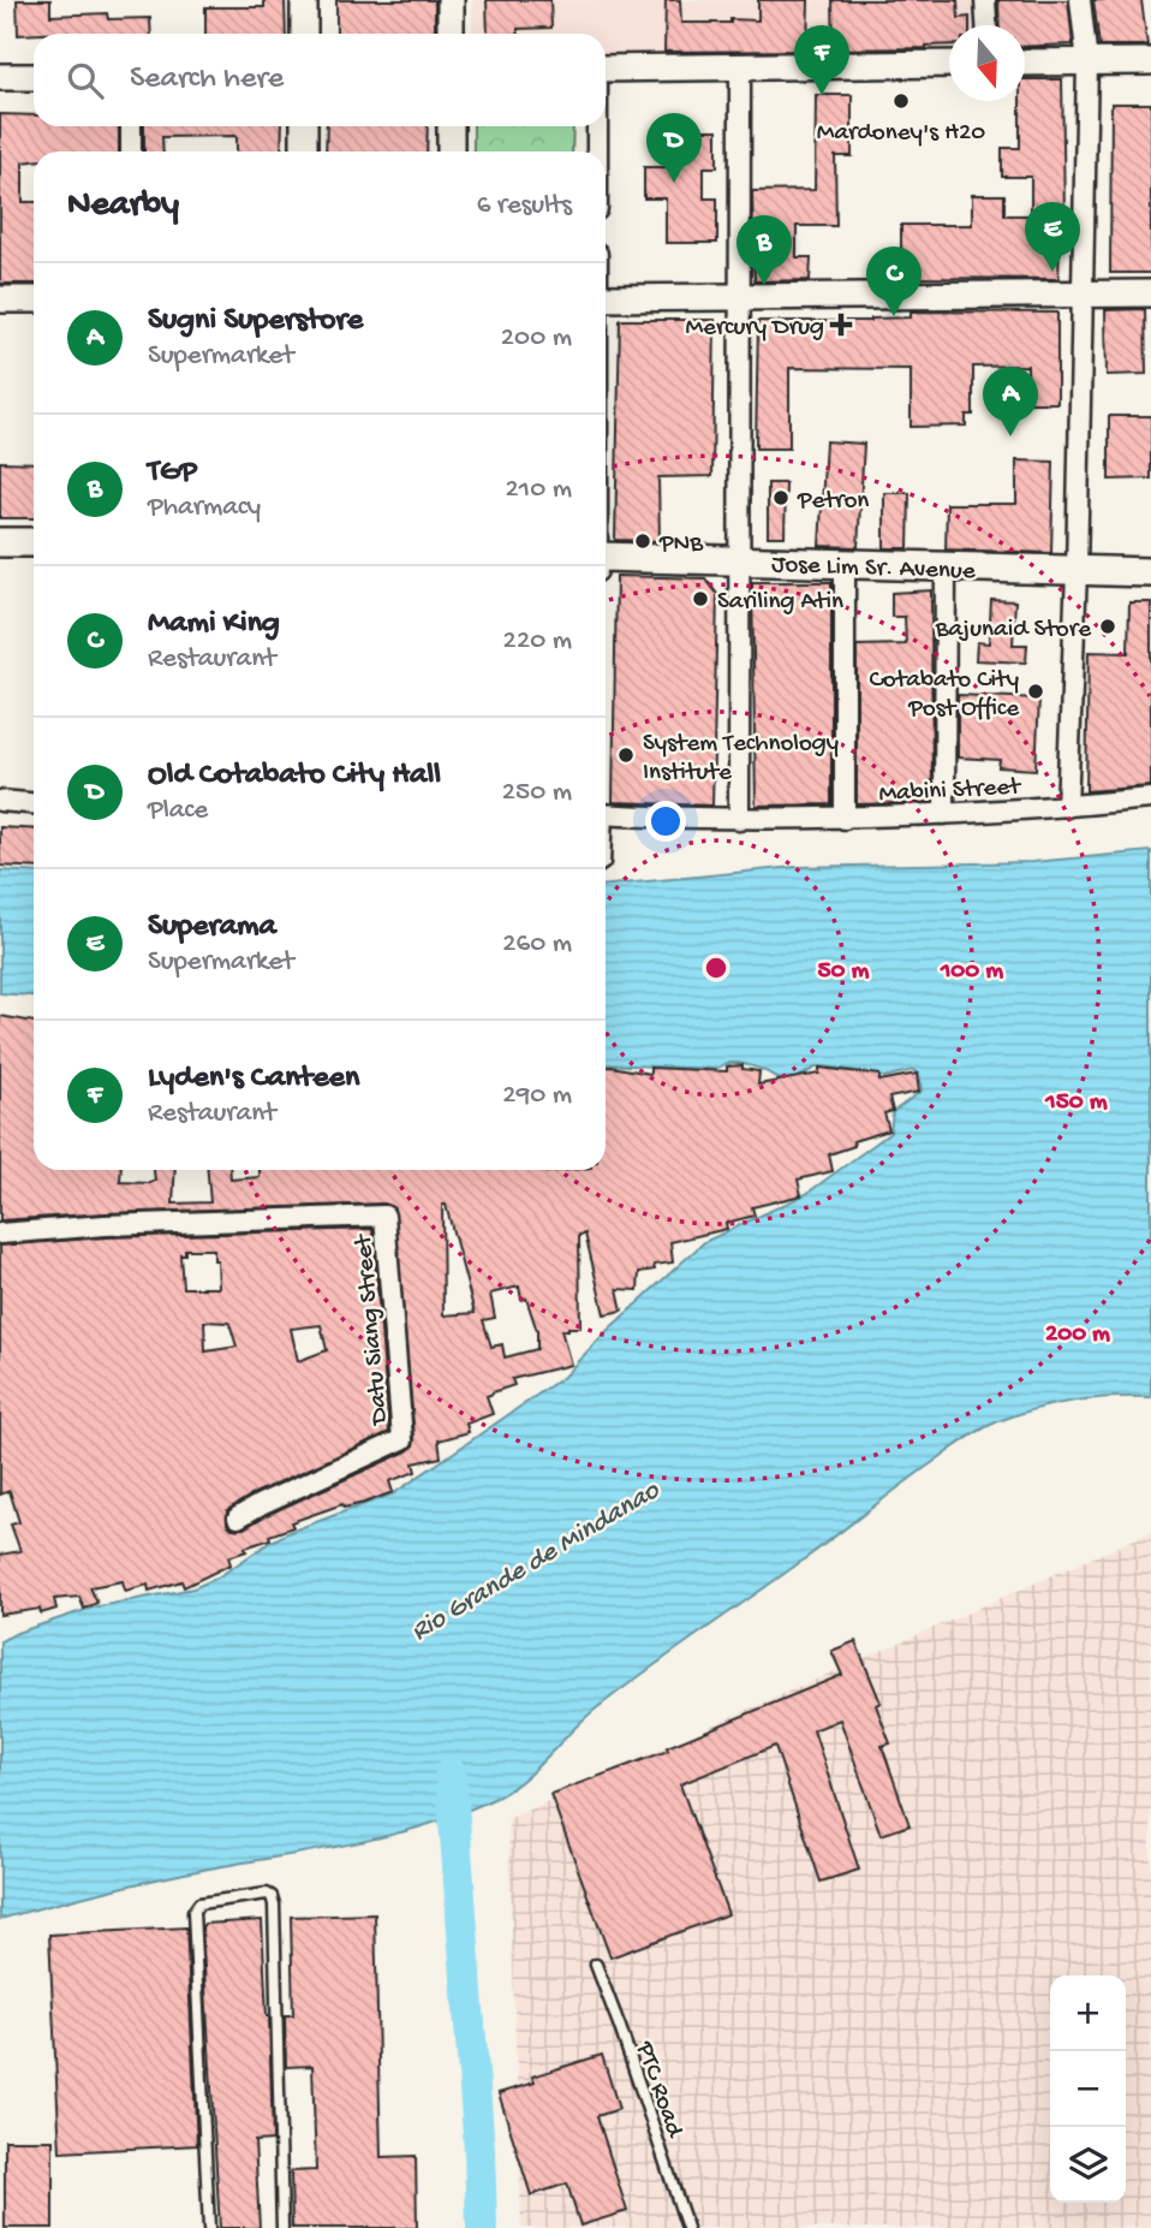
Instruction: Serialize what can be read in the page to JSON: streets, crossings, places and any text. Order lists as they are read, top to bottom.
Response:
{
  "streets": {
    "main road": ["Jose Lim Sr. Avenue"],
    "street": ["Mabini Street", "Datu Siang Street"],
    "lane": ["PTC Road"]
  },
  "water": ["Rio Grande de Mindanao"],
  "places": {
    "other": [
      "Mardoney's H20",
      "Petron",
      "PNB",
      "Sariling Atin",
      "Bajunaid Store",
      "Cotabato City Post Office",
      "System Technology Institute"
    ],
    "health": ["Mercury Drug"]
  },
  "north": "bottom",
  "page": {
    "pins": [
      "F",
      "D",
      "E",
      "B",
      "C",
      "A"
    ],
    "search": "Search here",
    "heading": ["Nearby", "6 results"],
    "list": [
      {
        "mark": "A",
        "name": "Sugni Superstore",
        "note": "Supermarket",
        "value": "200 m"
      },
      {
        "mark": "B",
        "name": "TGP",
        "note": "Pharmacy",
        "value": "210 m"
      },
      {
        "mark": "C",
        "name": "Mami King",
        "note": "Restaurant",
        "value": "220 m"
      },
      {
        "mark": "D",
        "name": "Old Cotabato City Hall",
        "note": "Place",
        "value": "250 m"
      },
      {
        "mark": "E",
        "name": "Superama",
        "note": "Supermarket",
        "value": "260 m"
      },
      {
        "mark": "F",
        "name": "Lyden's Canteen",
        "note": "Restaurant",
        "value": "290 m"
      }
    ],
    "map_buttons": ["+", "−"]
  },
  "rings": [
    "50 m",
    "100 m",
    "150 m",
    "200 m"
  ]
}
